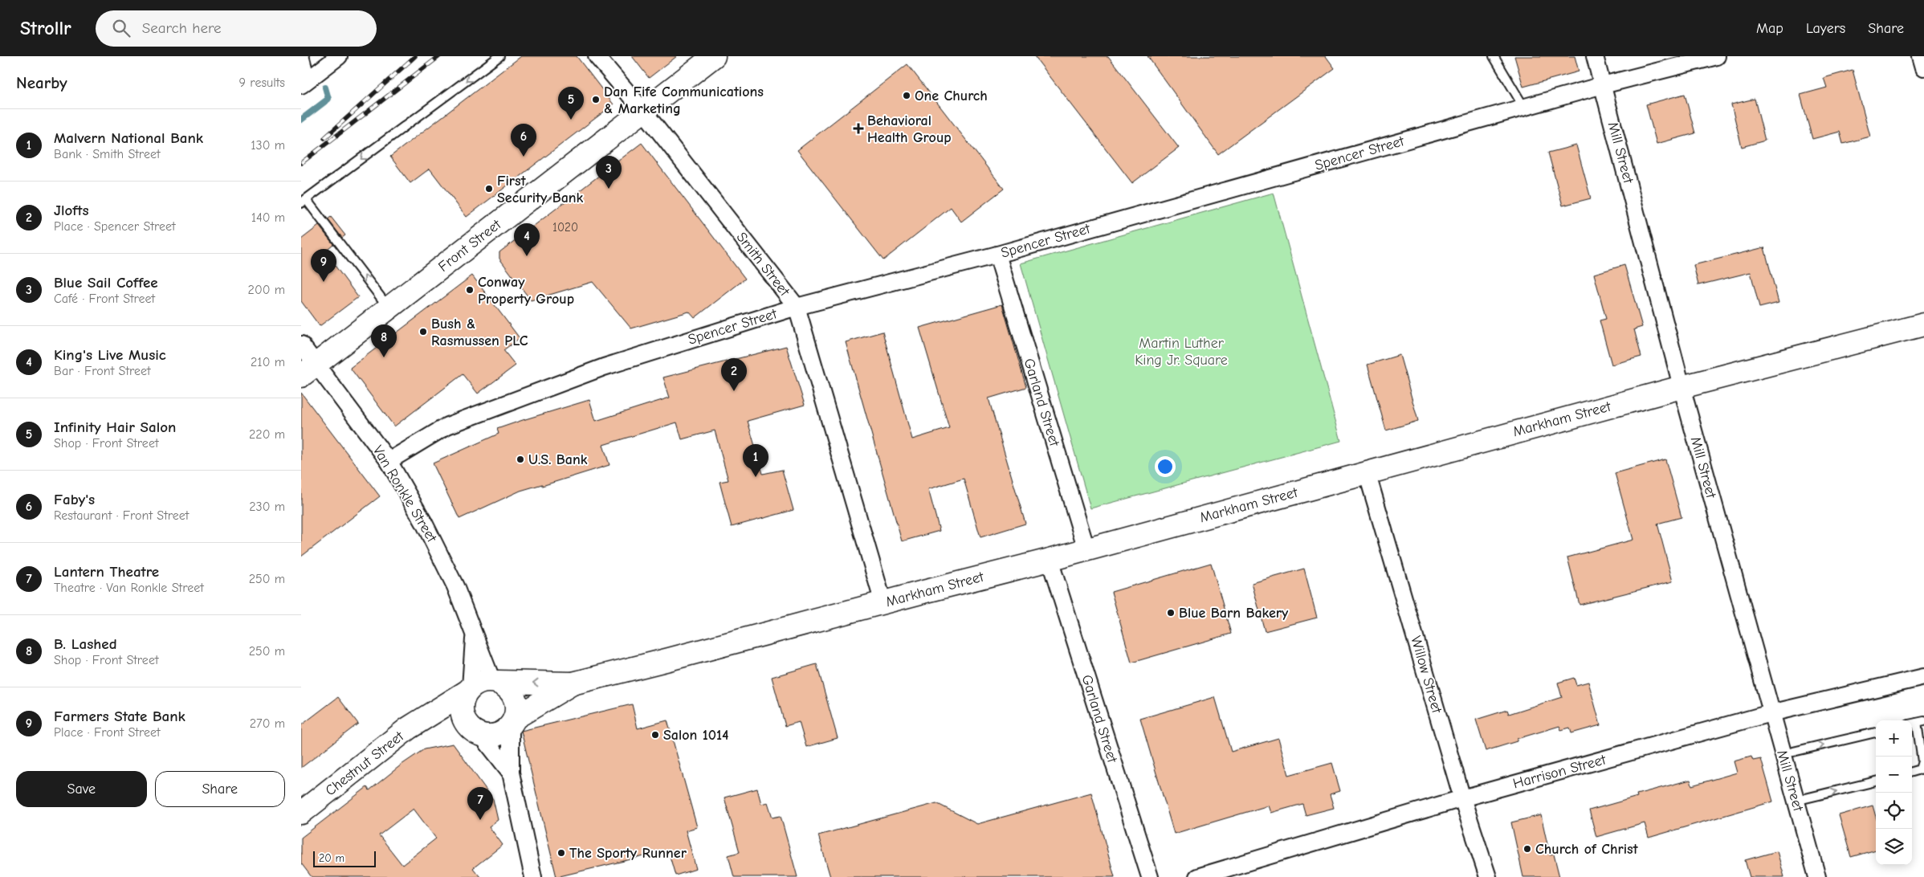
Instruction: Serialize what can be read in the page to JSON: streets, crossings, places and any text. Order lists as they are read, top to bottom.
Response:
{
  "streets": {
    "street": [
      "Mill Street",
      "Spencer Street",
      "Front Street",
      "Smith Street",
      "Garland Street",
      "Markham Street",
      "Van Ronkle Street",
      "Willow Street",
      "Chestnut Street",
      "Harrison Street"
    ]
  },
  "crossings": [
    ["Mill Street", "Spencer Street"],
    ["Mill Street", "Markham Street"],
    ["Mill Street", "Harrison Street"],
    ["Spencer Street", "Smith Street"],
    ["Spencer Street", "Garland Street"],
    ["Spencer Street", "Van Ronkle Street"],
    ["Front Street", "Smith Street"],
    ["Front Street", "Van Ronkle Street"],
    ["Smith Street", "Markham Street"],
    ["Garland Street", "Markham Street"],
    ["Markham Street", "Van Ronkle Street"],
    ["Markham Street", "Willow Street"],
    ["Markham Street", "Chestnut Street"],
    ["Van Ronkle Street", "Chestnut Street"],
    ["Willow Street", "Harrison Street"]
  ],
  "parks": ["Martin Luther King Jr. Square"],
  "places": {
    "other": [
      "One Church",
      "Dan Fife Communications & Marketing",
      "First Security Bank",
      "Conway Property Group",
      "Bush & Rasmussen PLC",
      "U.S. Bank",
      "Blue Barn Bakery",
      "Salon 1014",
      "Church of Christ",
      "The Sporty Runner"
    ],
    "health": ["Behavioral Health Group"]
  },
  "house_numbers": ["1020"],
  "scale_bar": "20 m",
  "page": {
    "header": "Strollr",
    "search": "Search here",
    "nav": ["Map", "Layers", "Share"],
    "heading": ["Nearby", "9 results"],
    "pins": [
      "5",
      "6",
      "3",
      "4",
      "9",
      "8",
      "2",
      "1",
      "7"
    ],
    "list": [
      {
        "mark": "1",
        "name": "Malvern National Bank",
        "note": "Bank · Smith Street",
        "value": "130 m"
      },
      {
        "mark": "2",
        "name": "Jlofts",
        "note": "Place · Spencer Street",
        "value": "140 m"
      },
      {
        "mark": "3",
        "name": "Blue Sail Coffee",
        "note": "Café · Front Street",
        "value": "200 m"
      },
      {
        "mark": "4",
        "name": "King's Live Music",
        "note": "Bar · Front Street",
        "value": "210 m"
      },
      {
        "mark": "5",
        "name": "Infinity Hair Salon",
        "note": "Shop · Front Street",
        "value": "220 m"
      },
      {
        "mark": "6",
        "name": "Faby's",
        "note": "Restaurant · Front Street",
        "value": "230 m"
      },
      {
        "mark": "7",
        "name": "Lantern Theatre",
        "note": "Theatre · Van Ronkle Street",
        "value": "250 m"
      },
      {
        "mark": "8",
        "name": "B. Lashed",
        "note": "Shop · Front Street",
        "value": "250 m"
      },
      {
        "mark": "9",
        "name": "Farmers State Bank",
        "note": "Place · Front Street",
        "value": "270 m"
      }
    ],
    "map_buttons": ["+", "−"],
    "buttons": ["Save", "Share"],
    "scale": "20 m"
  }
}
